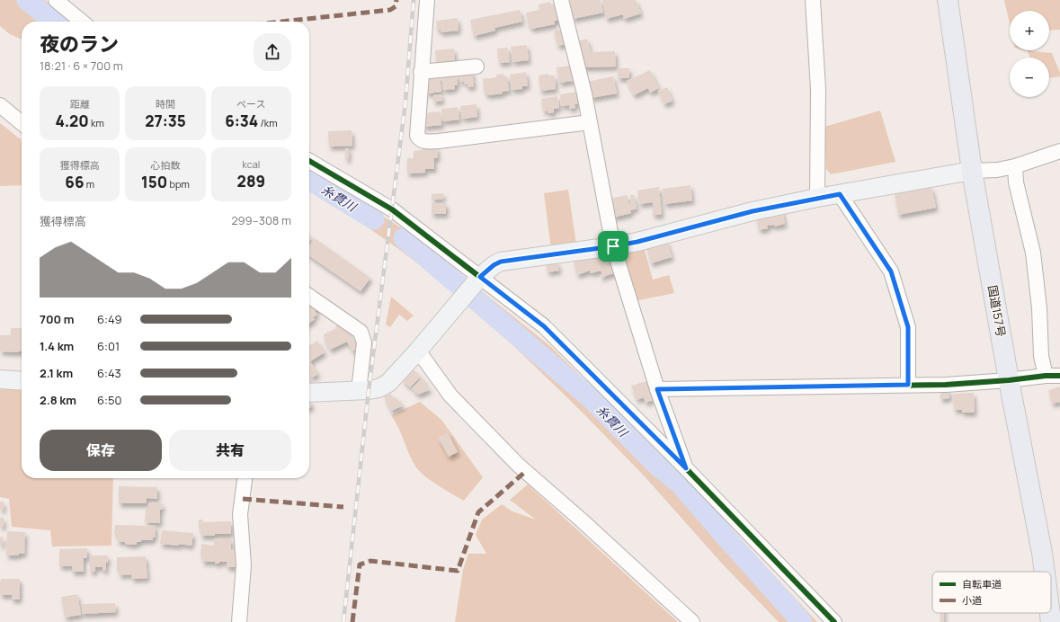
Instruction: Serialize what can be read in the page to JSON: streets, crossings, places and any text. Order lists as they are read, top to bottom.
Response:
{
  "streets": {
    "highway": ["国道157号"]
  },
  "water": ["糸貫川"],
  "legend": ["自転車道", "小道"],
  "page": {
    "map_buttons": ["+", "−"],
    "heading": ["夜のラン", "18:21 · 6 × 700 m"],
    "stats": [
      ["距離", "4.20 km"],
      ["時間", "27:35"],
      ["ペース", "6:34 /km"],
      ["獲得標高", "66 m"],
      ["心拍数", "150 bpm"],
      ["kcal", "289"]
    ],
    "chart": ["獲得標高", "299–308 m"],
    "list": [
      {
        "name": "700 m",
        "note": "6:49"
      },
      {
        "name": "1.4 km",
        "note": "6:01"
      },
      {
        "name": "2.1 km",
        "note": "6:43"
      },
      {
        "name": "2.8 km",
        "note": "6:50"
      }
    ],
    "buttons": ["保存", "共有"]
  }
}
